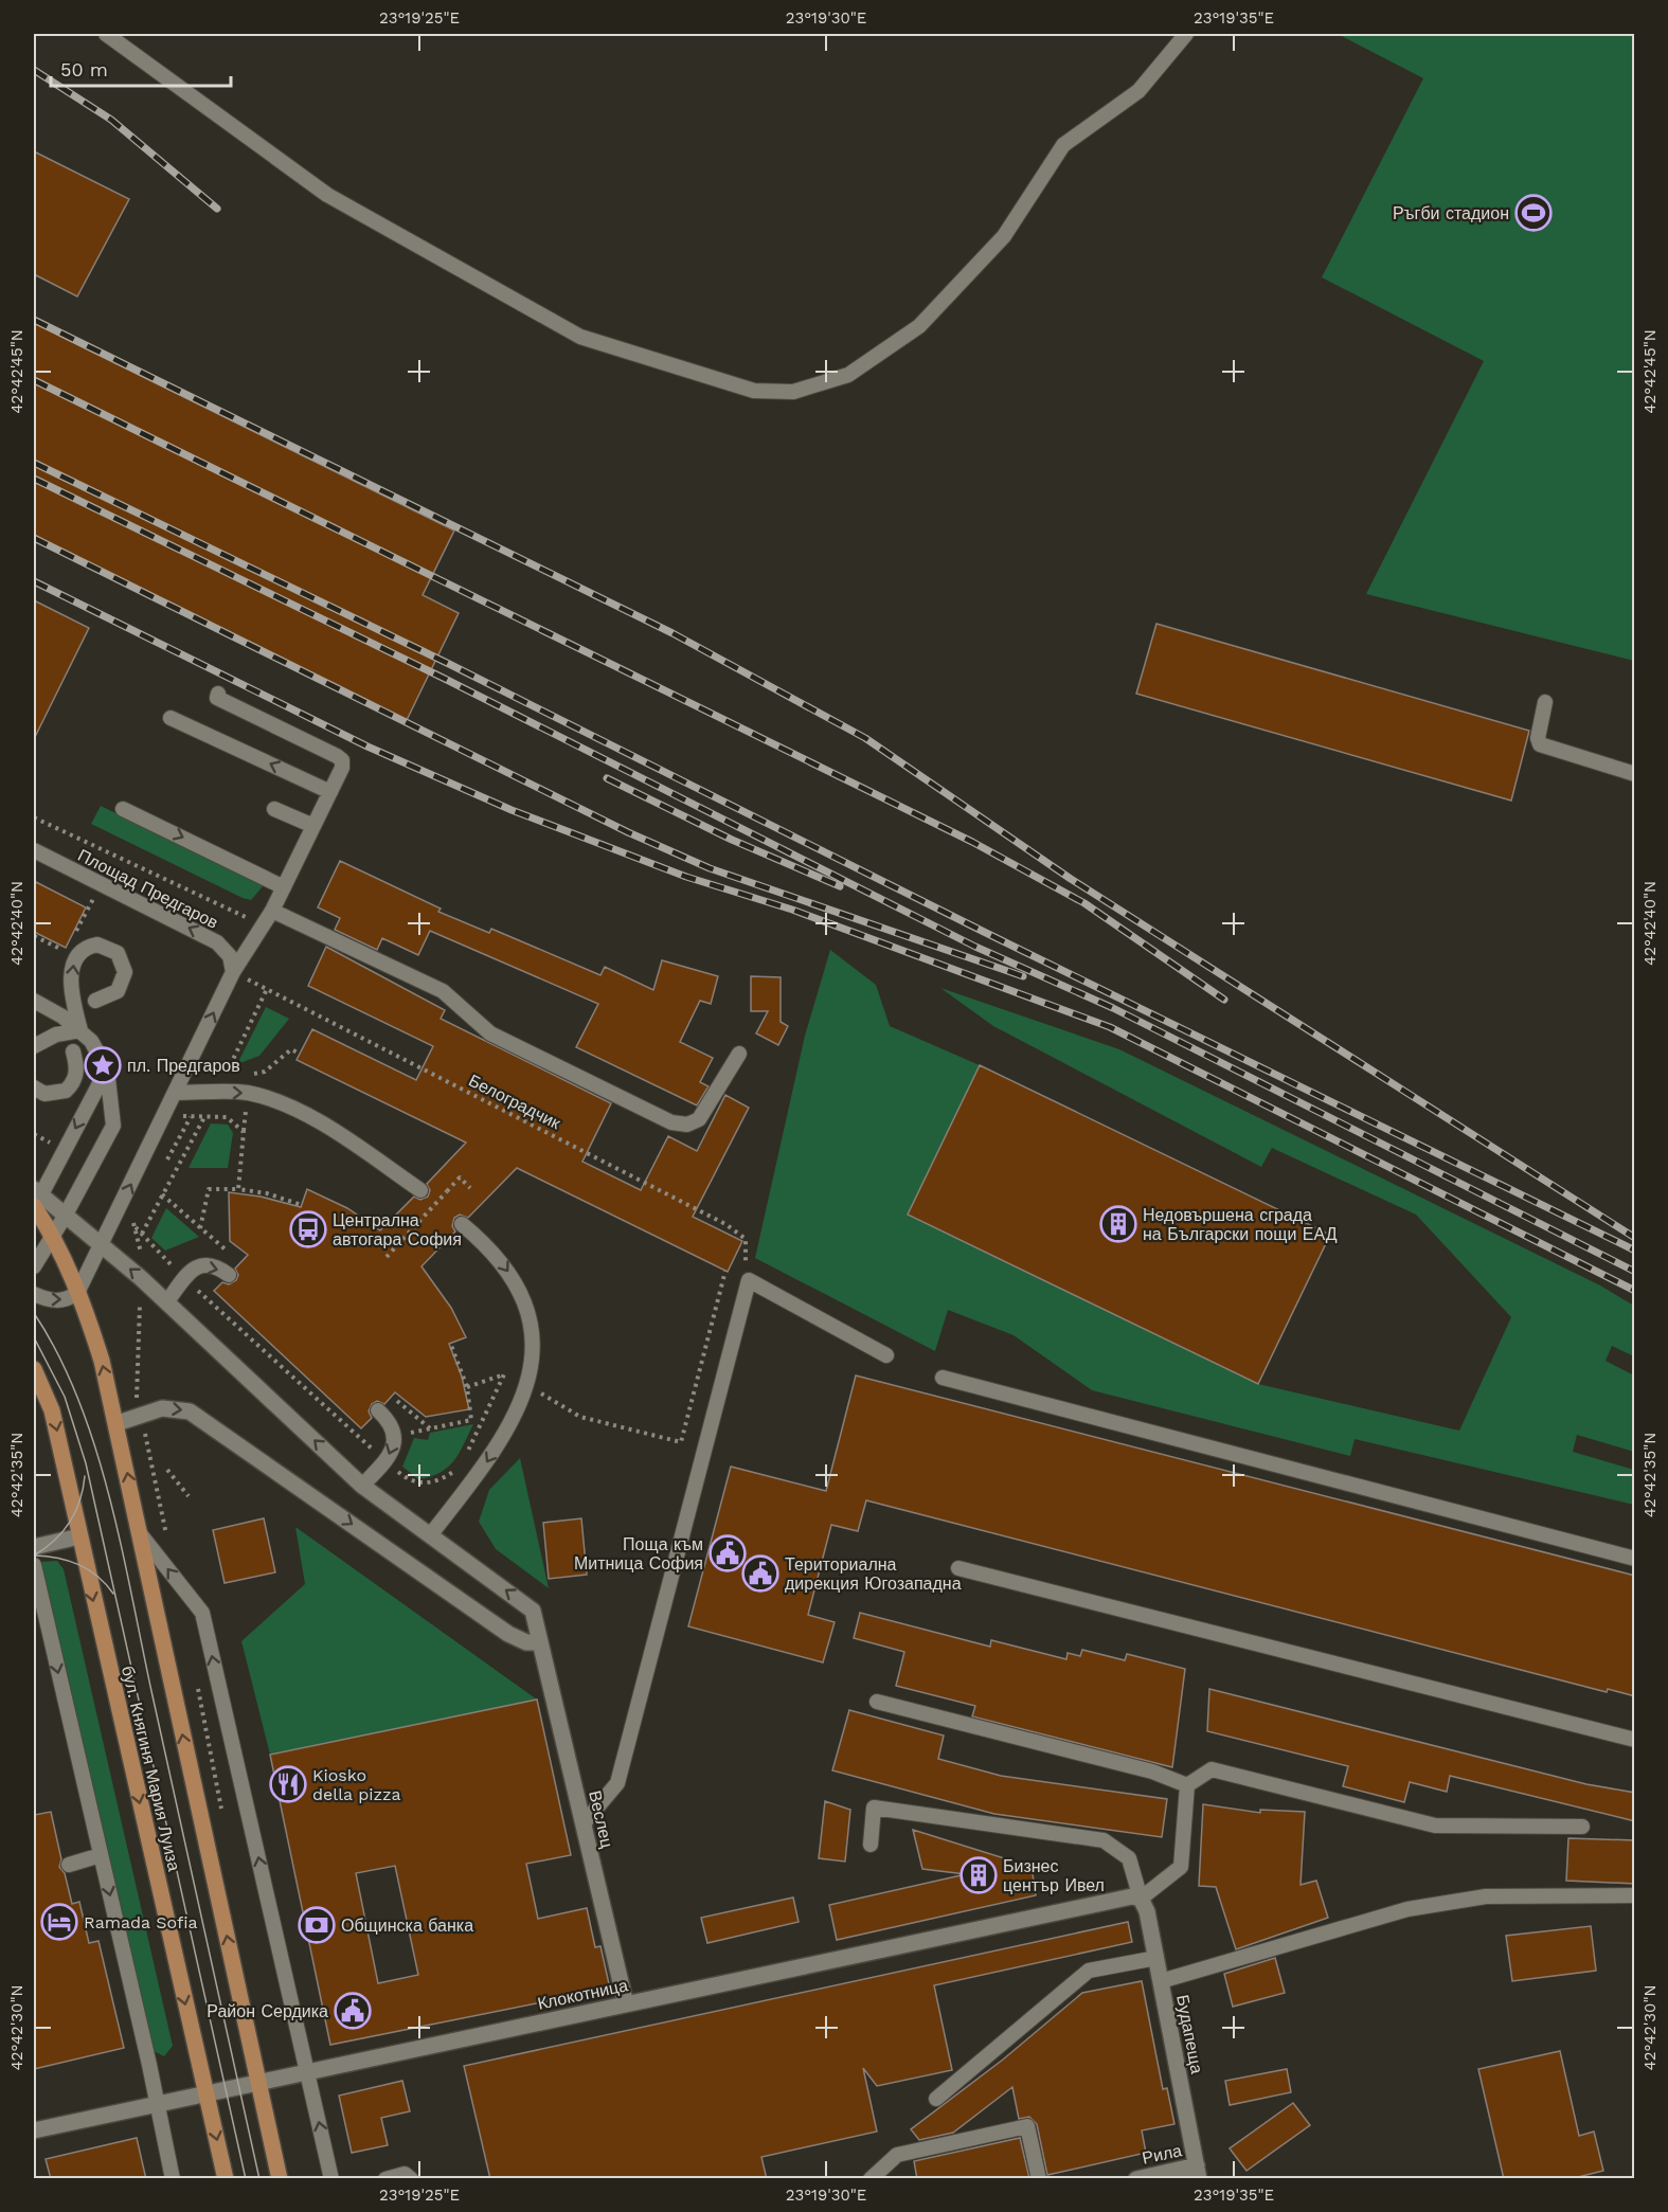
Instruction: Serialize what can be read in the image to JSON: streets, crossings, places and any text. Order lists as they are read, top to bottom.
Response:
{
  "streets": {
    "main road": ["бул. Княгиня Мария Луиза"],
    "street": [
      "Веслец",
      "Клокотница",
      "Будапеща",
      "Рила"
    ],
    "lane": ["Площад Предгаров"],
    "path": ["Белоградчик"]
  },
  "crossings": [
    ["Площад Предгаров", "Белоградчик"],
    ["бул. Княгиня Мария Луиза", "Веслец"],
    ["бул. Княгиня Мария Луиза", "Клокотница"],
    ["Веслец", "Клокотница"],
    ["Клокотница", "Будапеща"],
    ["Будапеща", "Рила"]
  ],
  "places": {
    "sports": ["Ръгби стадион"],
    "place": ["пл. Предгаров"],
    "building": ["Недовършена сграда на Български пощи ЕАД", "Бизнес център Ивел"],
    "bus stop": ["Централна автогара София"],
    "public building": ["Поща към Митница София", "Териториална дирекция Югозападна", "Район Сердика"],
    "restaurant": ["Kiosko della pizza"],
    "hotel": ["Ramada Sofia"],
    "bank": ["Общинска банка"]
  },
  "scale_bar": "50 m",
  "coordinates": [
    "23°19'25\"E",
    "23°19'30\"E",
    "23°19'35\"E",
    "42°42'45\"N",
    "42°42'40\"N",
    "42°42'35\"N",
    "42°42'30\"N"
  ]
}
